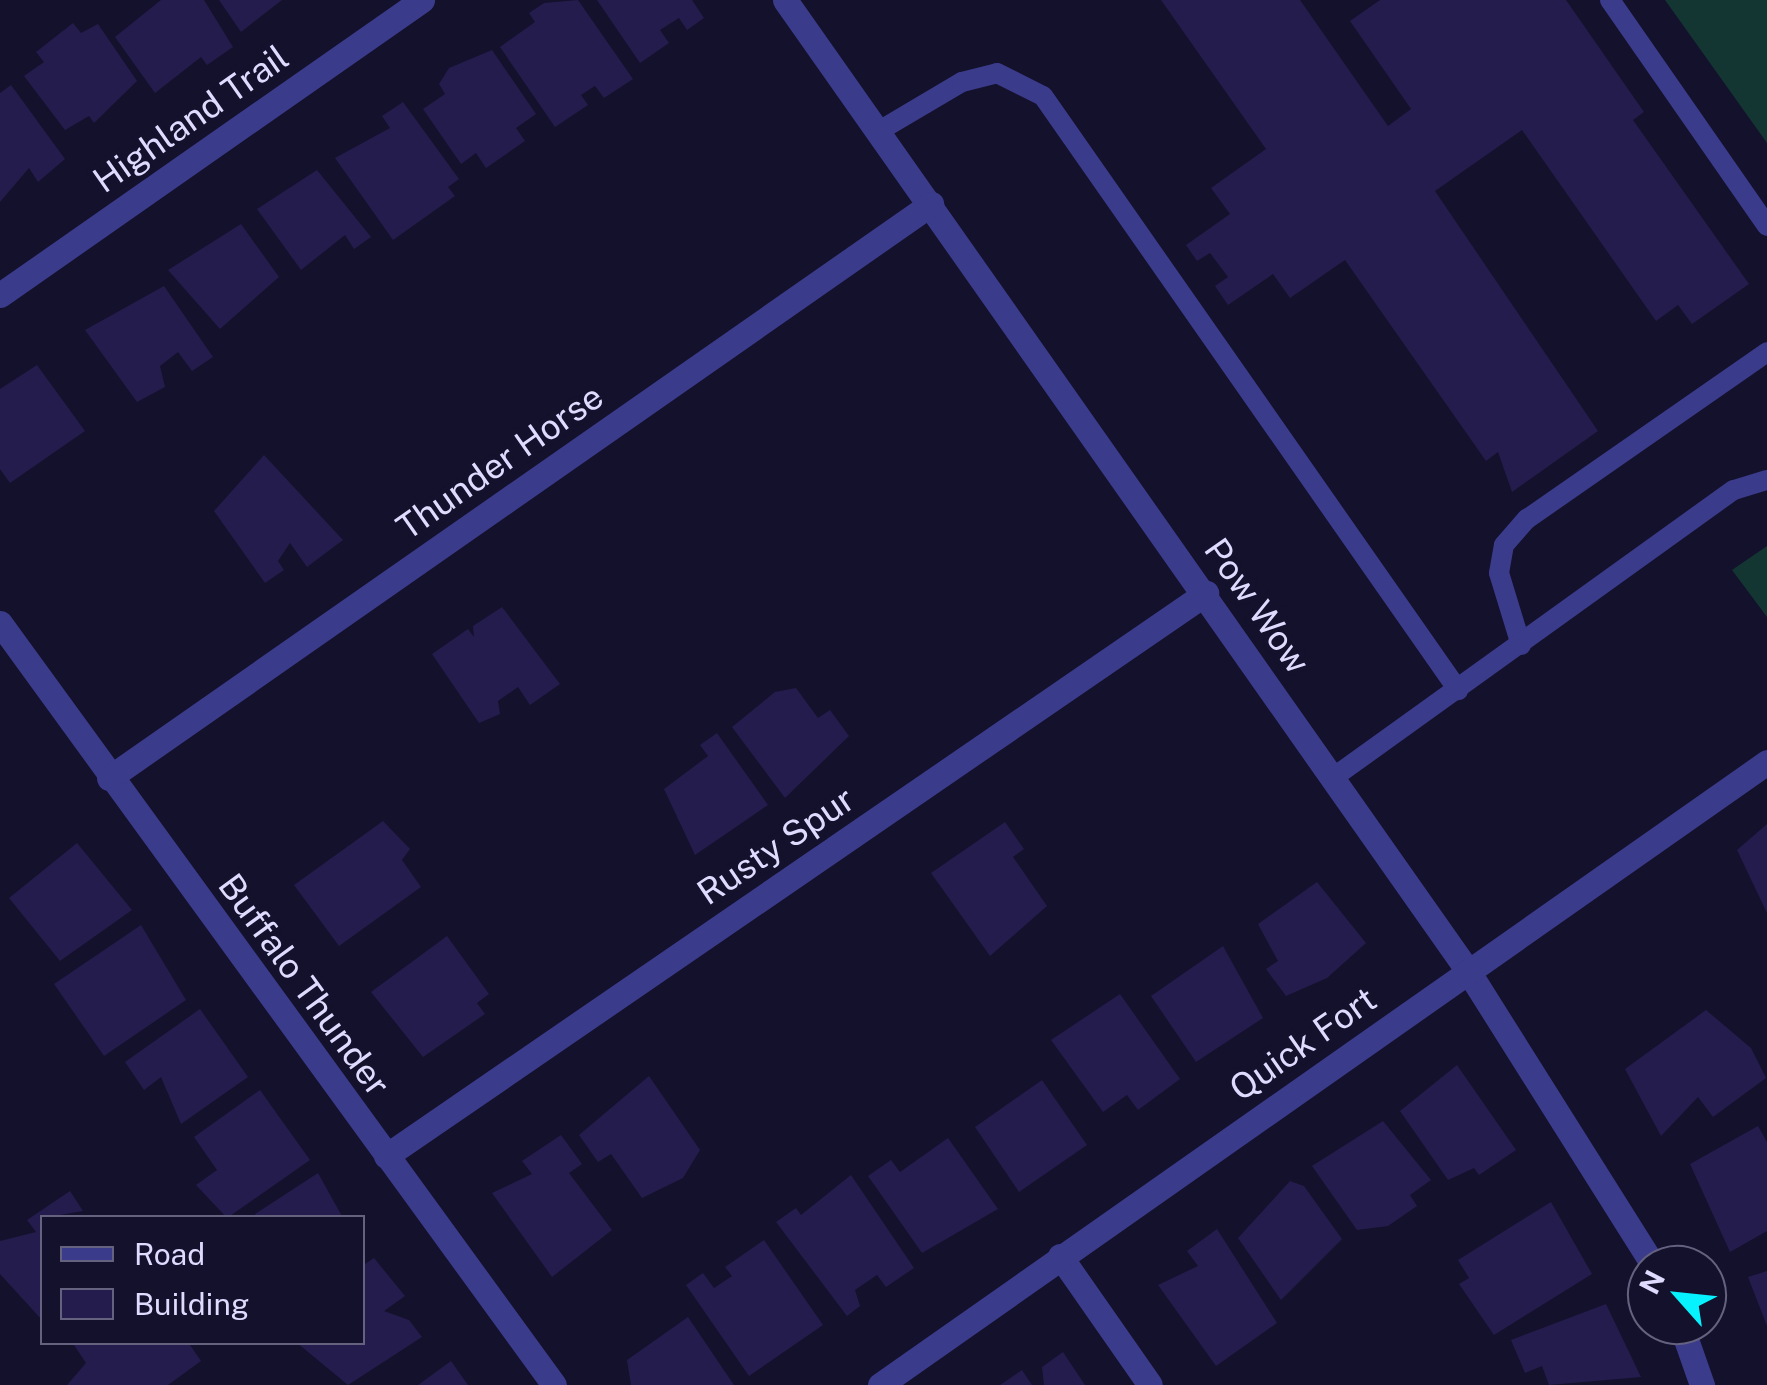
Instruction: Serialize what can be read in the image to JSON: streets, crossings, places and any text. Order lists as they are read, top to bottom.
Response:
{
  "streets": {
    "street": [
      "Highland Trail",
      "Thunder Horse",
      "Pow Wow",
      "Rusty Spur",
      "Buffalo Thunder",
      "Quick Fort"
    ]
  },
  "crossings": [
    ["Thunder Horse", "Pow Wow"],
    ["Thunder Horse", "Buffalo Thunder"],
    ["Pow Wow", "Rusty Spur"],
    ["Pow Wow", "Quick Fort"],
    ["Rusty Spur", "Buffalo Thunder"]
  ],
  "legend": ["Road", "Building"],
  "north": "top left"
}
